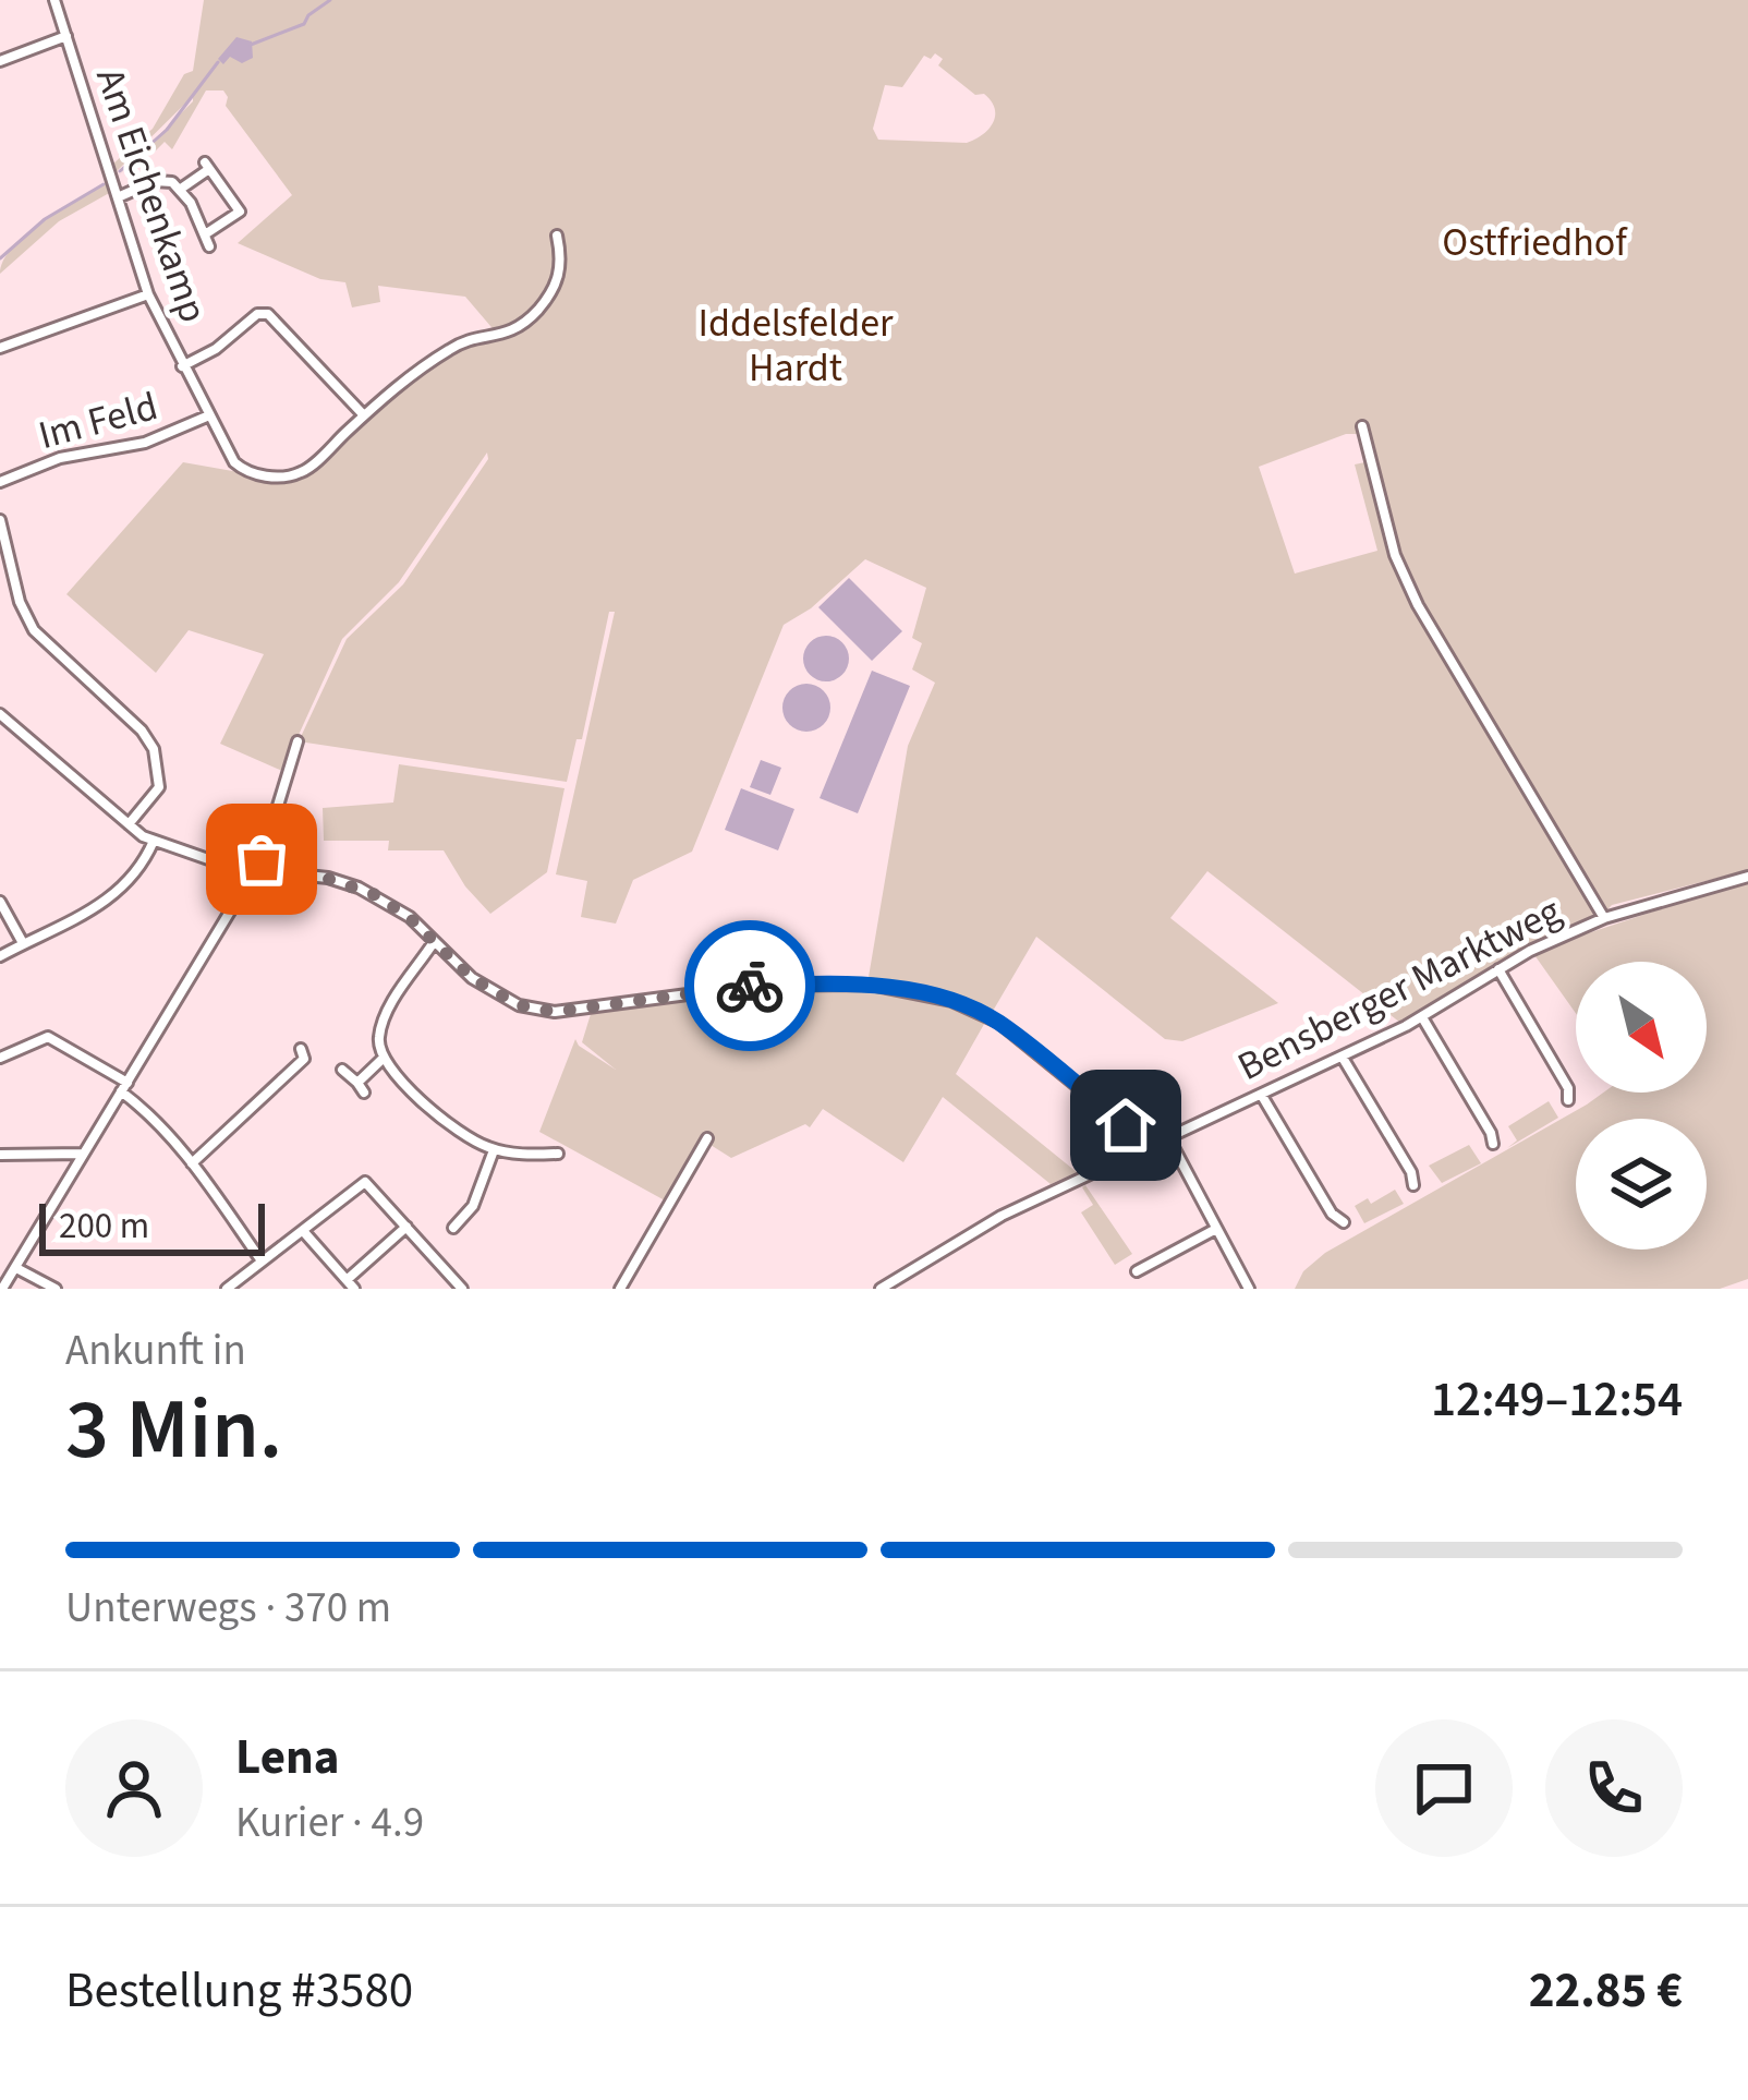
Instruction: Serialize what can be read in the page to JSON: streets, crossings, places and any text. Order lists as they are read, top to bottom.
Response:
{
  "streets": {
    "street": ["Am Eichenkamp", "Im Feld", "Bensberger Marktweg"]
  },
  "crossings": [
    ["Am Eichenkamp", "Im Feld"]
  ],
  "parks": ["Ostfriedhof", "Iddelsfelder Hardt"],
  "scale_bar": "200 m",
  "north": "bottom right",
  "page": {
    "scale": "200 m",
    "heading": ["3 Min.", "Ankunft in", "12:49–12:54"],
    "panel": [
      "Lena",
      "Kurier · 4.9",
      "Bestellung #3580",
      "22.85 €"
    ],
    "bar": "Unterwegs · 370 m"
  }
}
